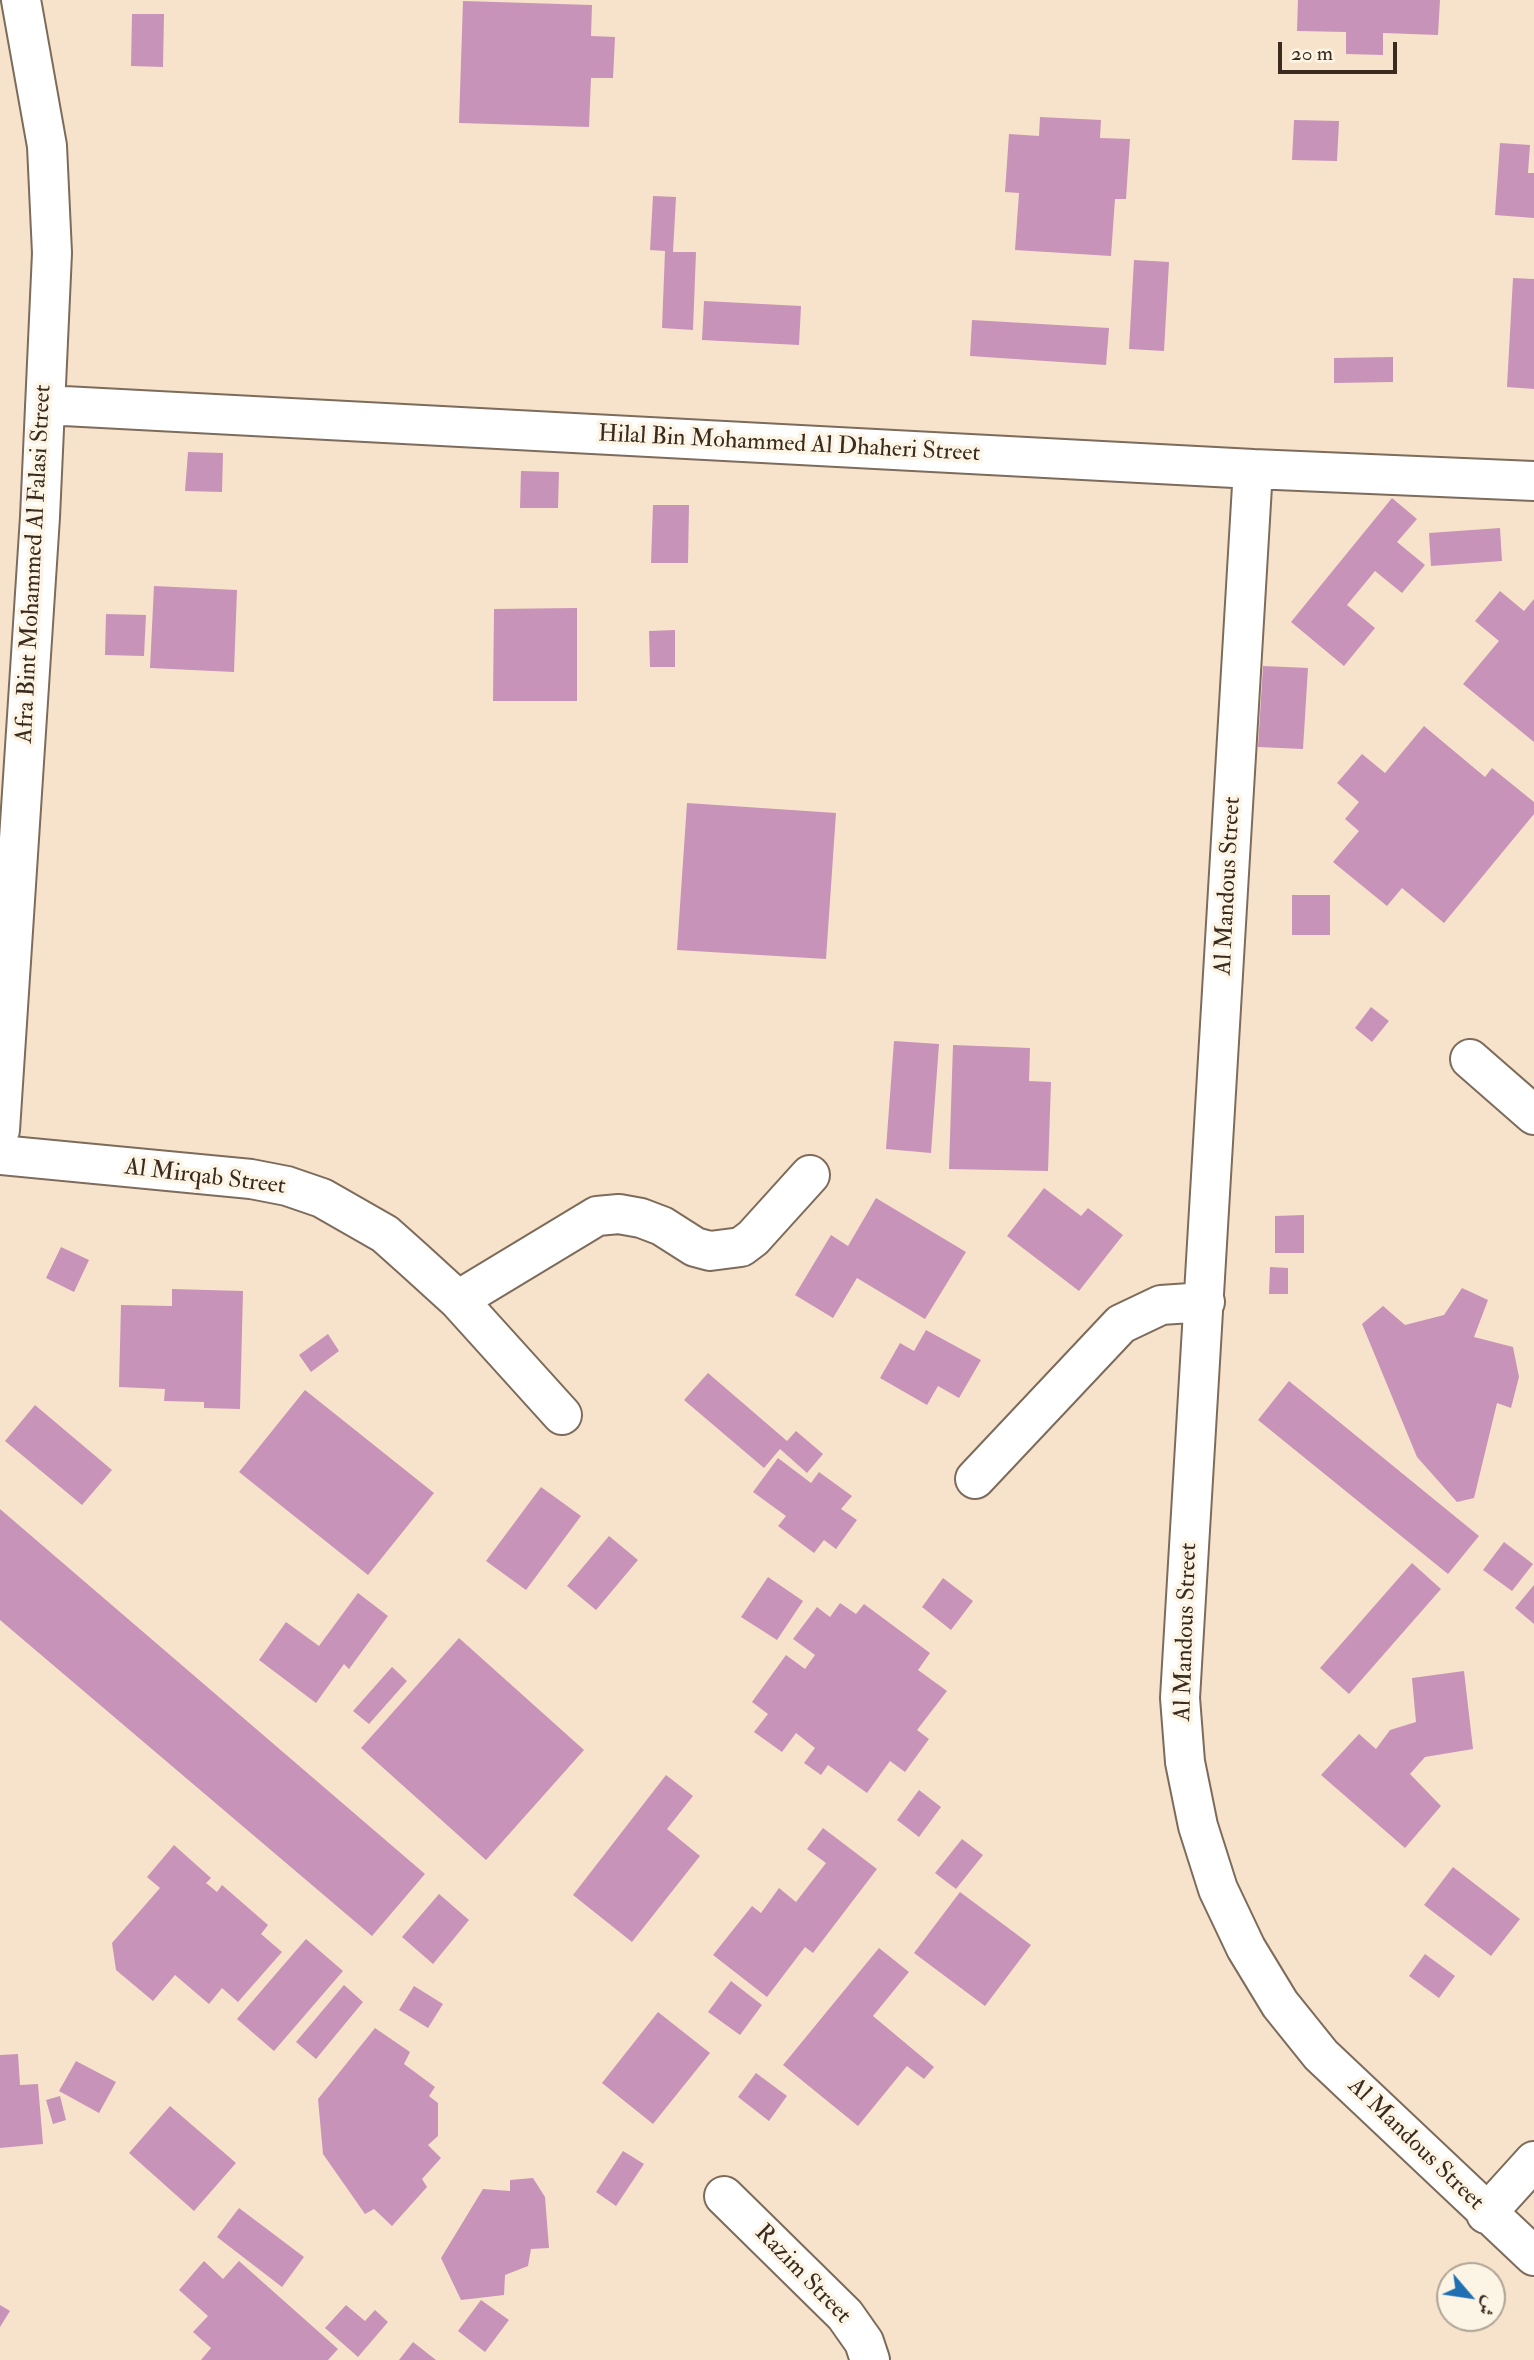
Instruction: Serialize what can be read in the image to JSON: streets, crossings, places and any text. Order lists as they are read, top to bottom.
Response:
{
  "streets": {
    "street": [
      "Hilal Bin Mohammed Al Dhaheri Street",
      "Afra Bint Mohammed Al Falasi Street",
      "Al Mandous Street",
      "Al Mirqab Street",
      "Razim Street"
    ]
  },
  "crossings": [
    ["Hilal Bin Mohammed Al Dhaheri Street", "Afra Bint Mohammed Al Falasi Street"],
    ["Hilal Bin Mohammed Al Dhaheri Street", "Al Mandous Street"]
  ],
  "scale_bar": "20 m",
  "north": "bottom right"
}
